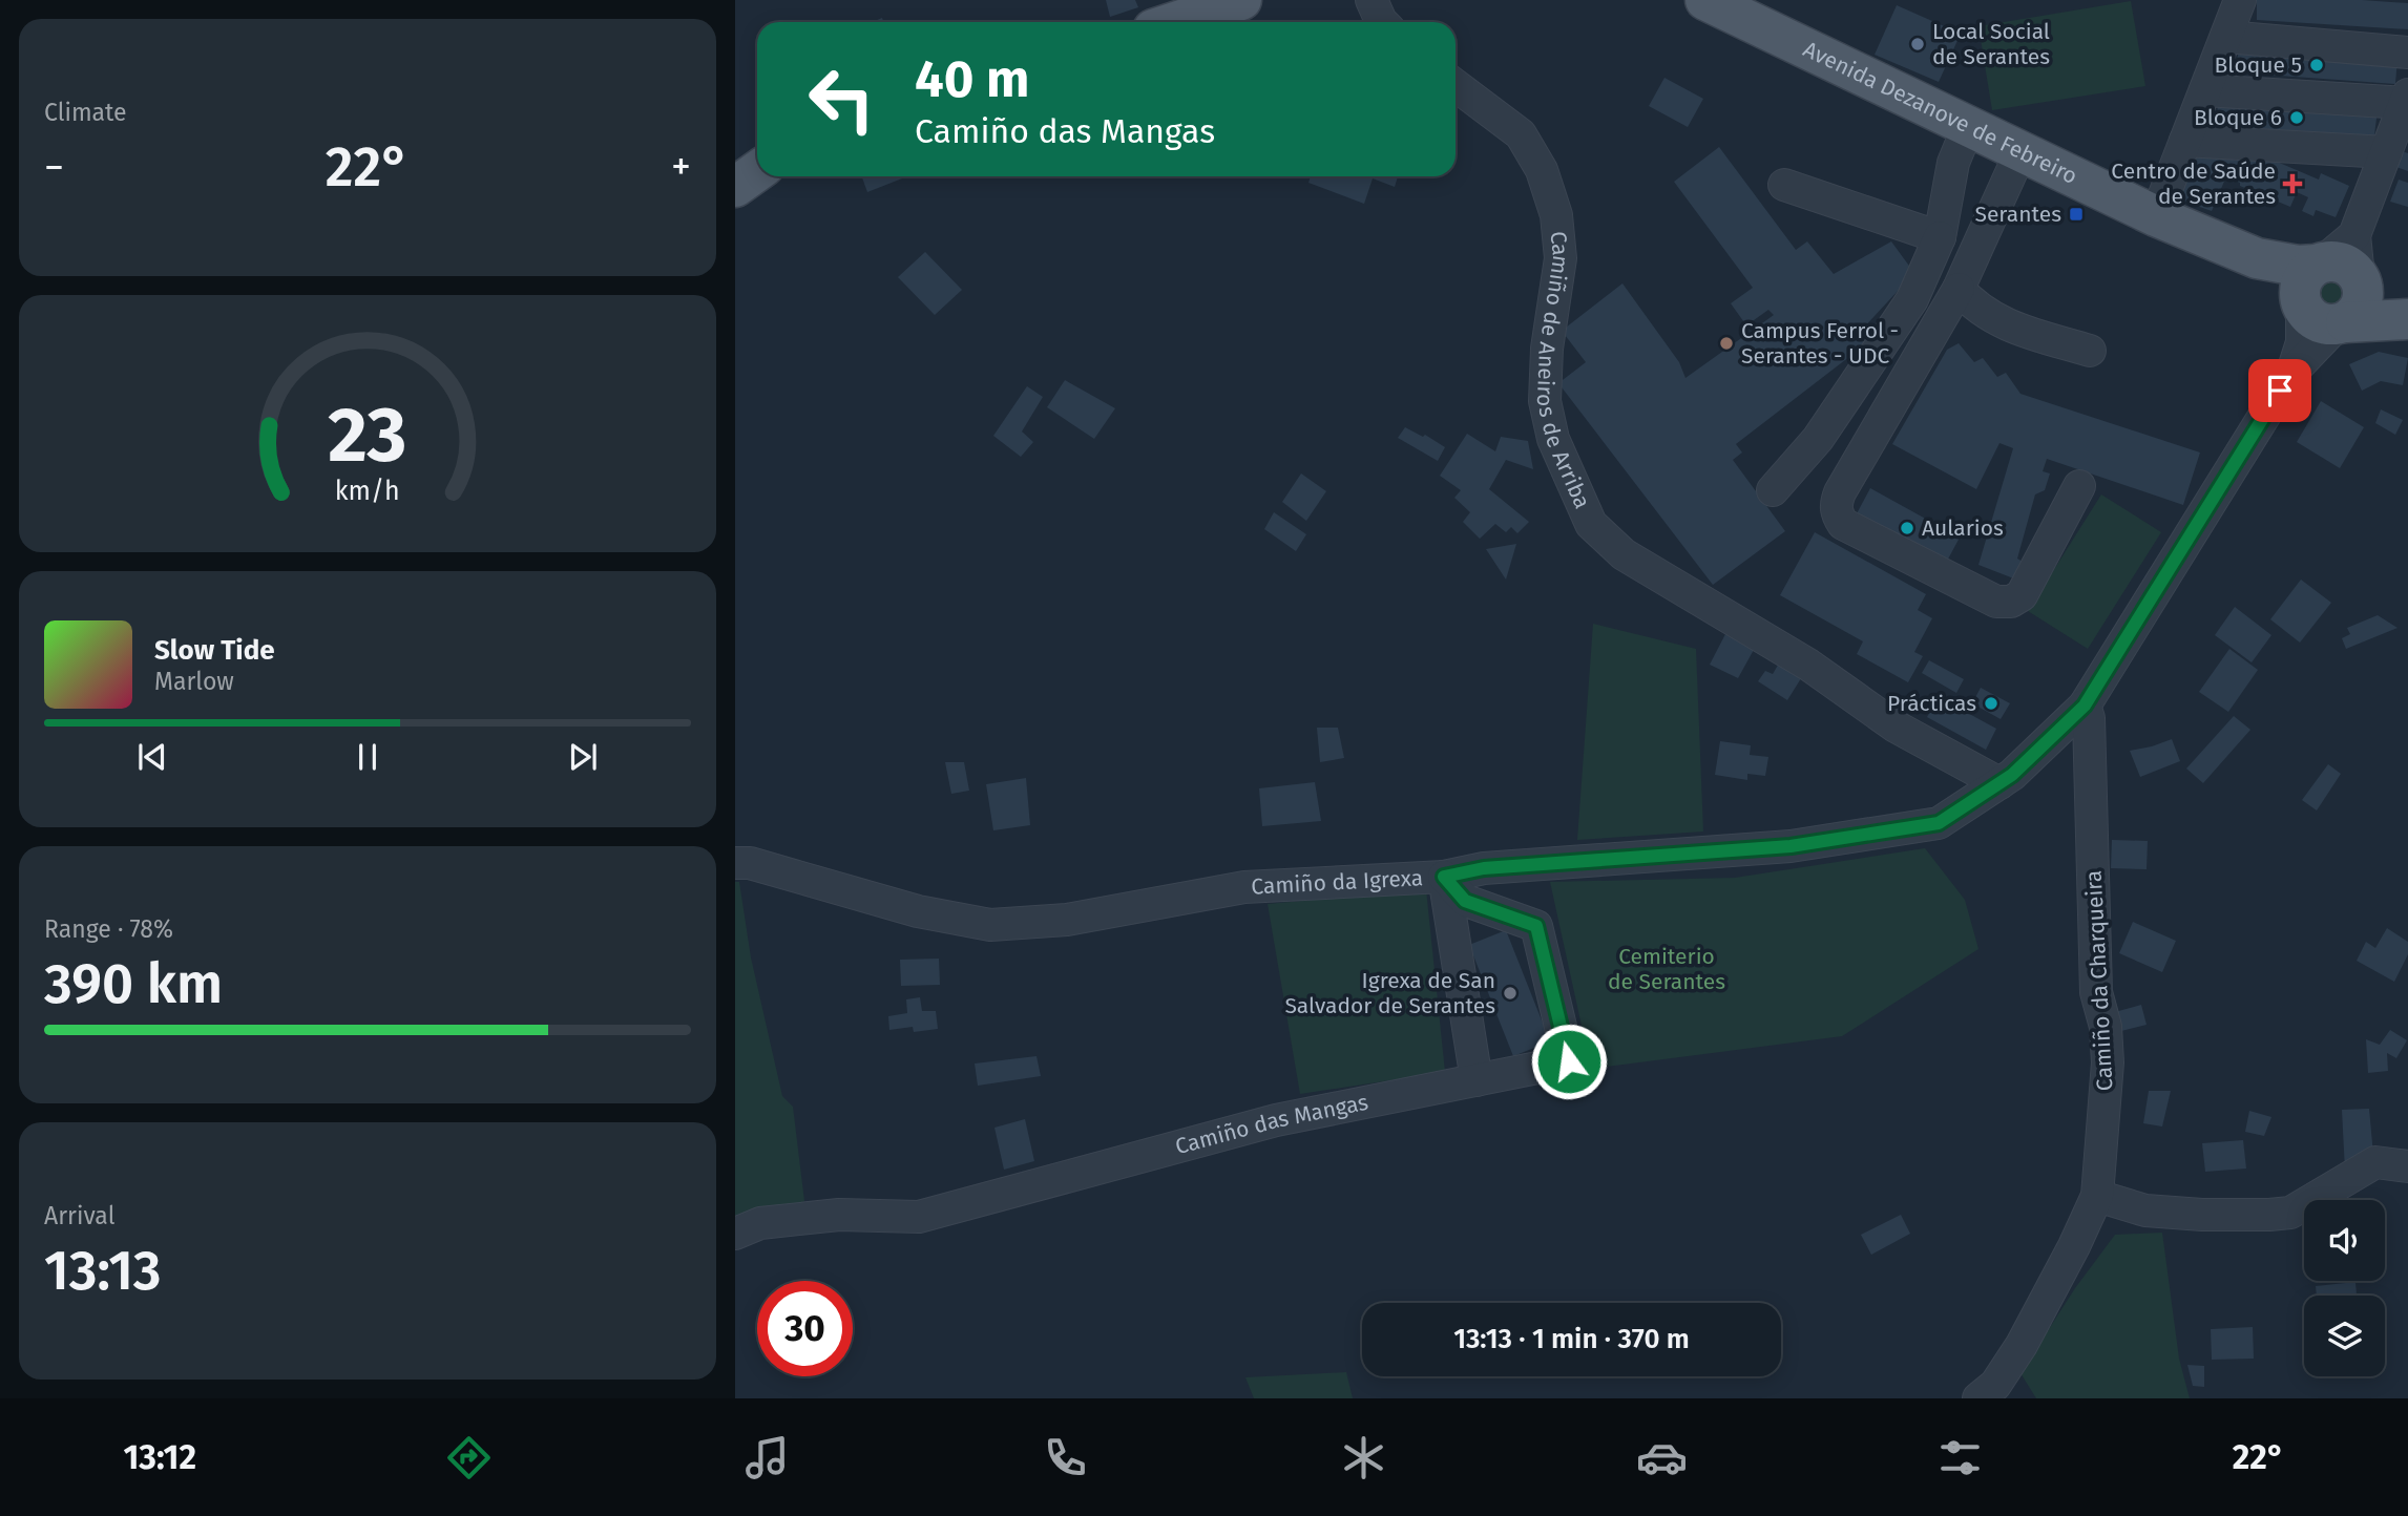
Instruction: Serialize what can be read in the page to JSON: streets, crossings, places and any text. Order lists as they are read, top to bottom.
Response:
{
  "streets": {
    "main road": ["Avenida Dezanove de Febreiro"],
    "street": [
      "Camiño de Aneiros de Arriba",
      "Camiño da Igrexa",
      "Camiño da Charqueira",
      "Camiño das Mangas"
    ]
  },
  "crossings": [
    ["Camiño de Aneiros de Arriba", "Camiño da Igrexa"],
    ["Camiño da Igrexa", "Camiño da Charqueira"],
    ["Camiño da Igrexa", "Camiño das Mangas"]
  ],
  "parks": ["Cemiterio de Serantes"],
  "places": {
    "other": [
      "Local Social de Serantes",
      "Bloque 5",
      "Bloque 6",
      "Campus Ferrol - Serantes - UDC",
      "Aularios",
      "Prácticas",
      "Igrexa de San Salvador de Serantes"
    ],
    "health": ["Centro de Saúde de Serantes"],
    "transit": ["Serantes"]
  },
  "page": {
    "tile": [
      "Climate",
      ["Range · 78%", "390 km"],
      ["Arrival", "13:13"]
    ],
    "turn": ["40 m", "Camiño das Mangas"],
    "heat": ["−", "22°", "+"],
    "song": ["Slow Tide", "Marlow"],
    "limit": "30",
    "trip": "13:13 · 1 min · 370 m",
    "tabs": ["13:12", "22°"],
    "gauge": ["23", "km/h"]
  }
}
